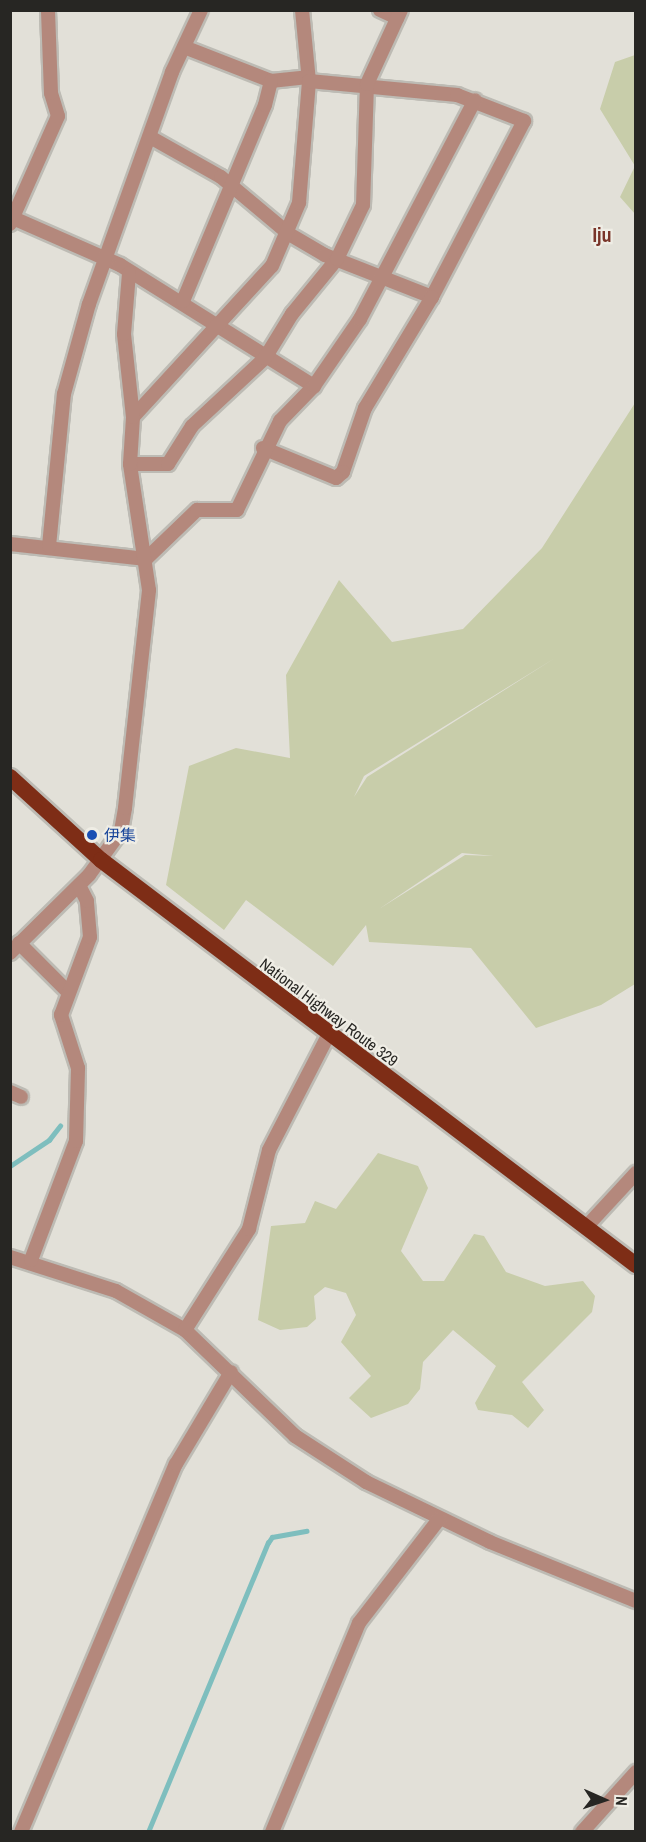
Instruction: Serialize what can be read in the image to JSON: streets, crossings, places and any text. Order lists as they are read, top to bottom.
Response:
{
  "streets": {
    "highway": ["National Highway Route 329"]
  },
  "districts": ["Iju"],
  "places": ["伊集"],
  "north": "right"
}
